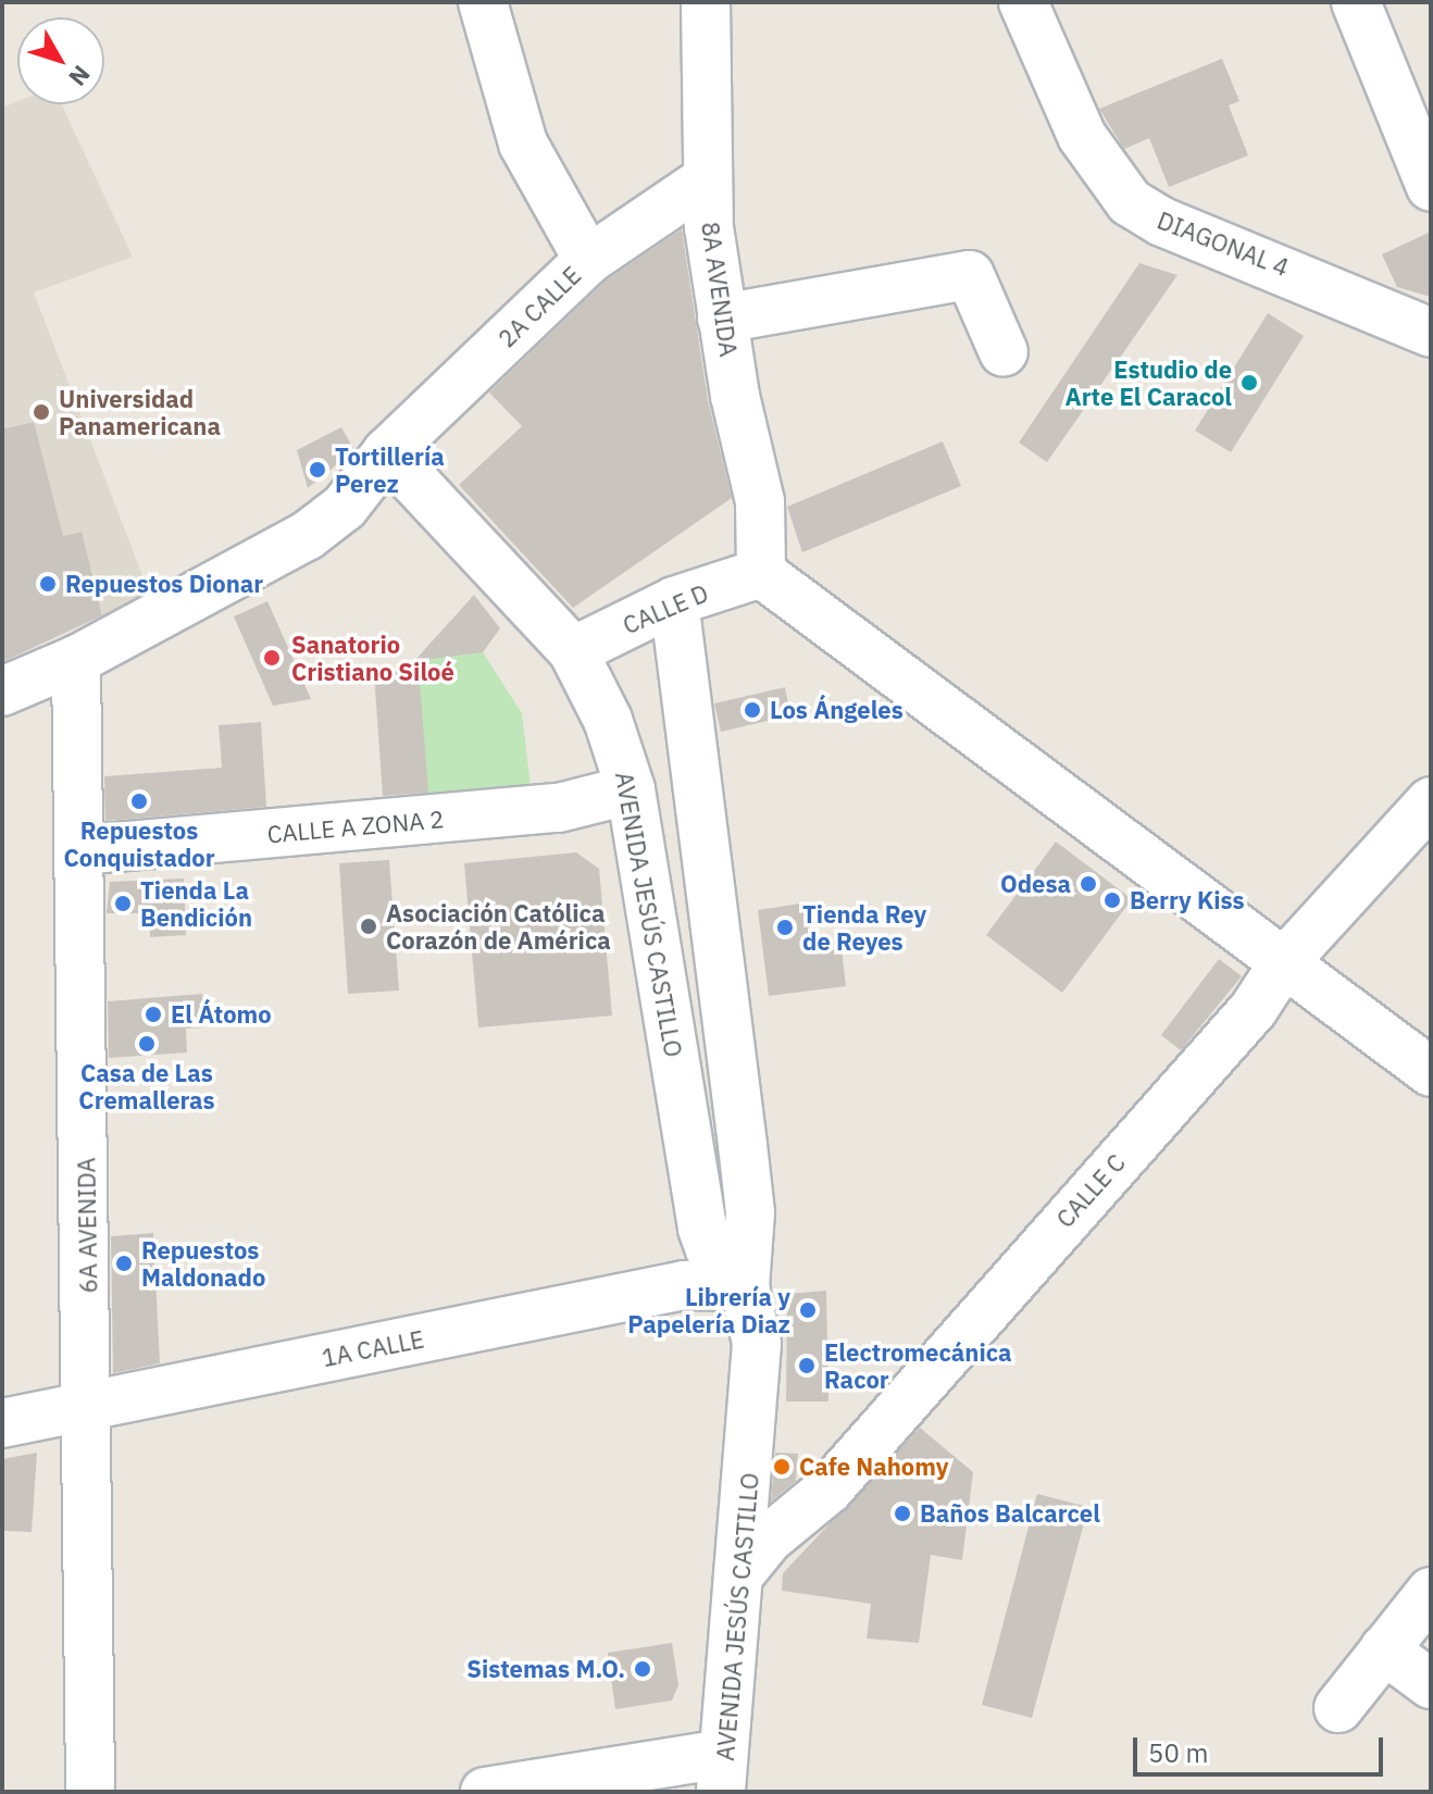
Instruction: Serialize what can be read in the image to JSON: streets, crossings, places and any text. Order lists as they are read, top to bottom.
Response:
{
  "streets": {
    "street": [
      "DIAGONAL 4",
      "8A AVENIDA",
      "2A CALLE",
      "CALLE D",
      "CALLE A ZONA 2",
      "AVENIDA JESÚS CASTILLO",
      "CALLE C",
      "6A AVENIDA",
      "1A CALLE"
    ]
  },
  "crossings": [
    ["8A AVENIDA", "2A CALLE"],
    ["8A AVENIDA", "CALLE D"],
    ["2A CALLE", "AVENIDA JESÚS CASTILLO"],
    ["2A CALLE", "6A AVENIDA"],
    ["CALLE D", "AVENIDA JESÚS CASTILLO"],
    ["CALLE A ZONA 2", "AVENIDA JESÚS CASTILLO"],
    ["CALLE A ZONA 2", "6A AVENIDA"],
    ["AVENIDA JESÚS CASTILLO", "CALLE C"],
    ["AVENIDA JESÚS CASTILLO", "1A CALLE"],
    ["6A AVENIDA", "1A CALLE"]
  ],
  "places": [
    "Estudio de Arte El Caracol",
    "Universidad Panamericana",
    "Tortillería Perez",
    "Repuestos Dionar",
    "Sanatorio Cristiano Siloé",
    "Los Ángeles",
    "Repuestos Conquistador",
    "Odesa",
    "Berry Kiss",
    "Tienda La Bendición",
    "Asociación Católica Corazón de América",
    "Tienda Rey de Reyes",
    "El Átomo",
    "Casa de Las Cremalleras",
    "Repuestos Maldonado",
    "Librería y Papelería Diaz",
    "Electromecánica Racor",
    "Cafe Nahomy",
    "Baños Balcarcel",
    "Sistemas M.O."
  ],
  "scale_bar": "50 m",
  "north": "bottom right"
}
